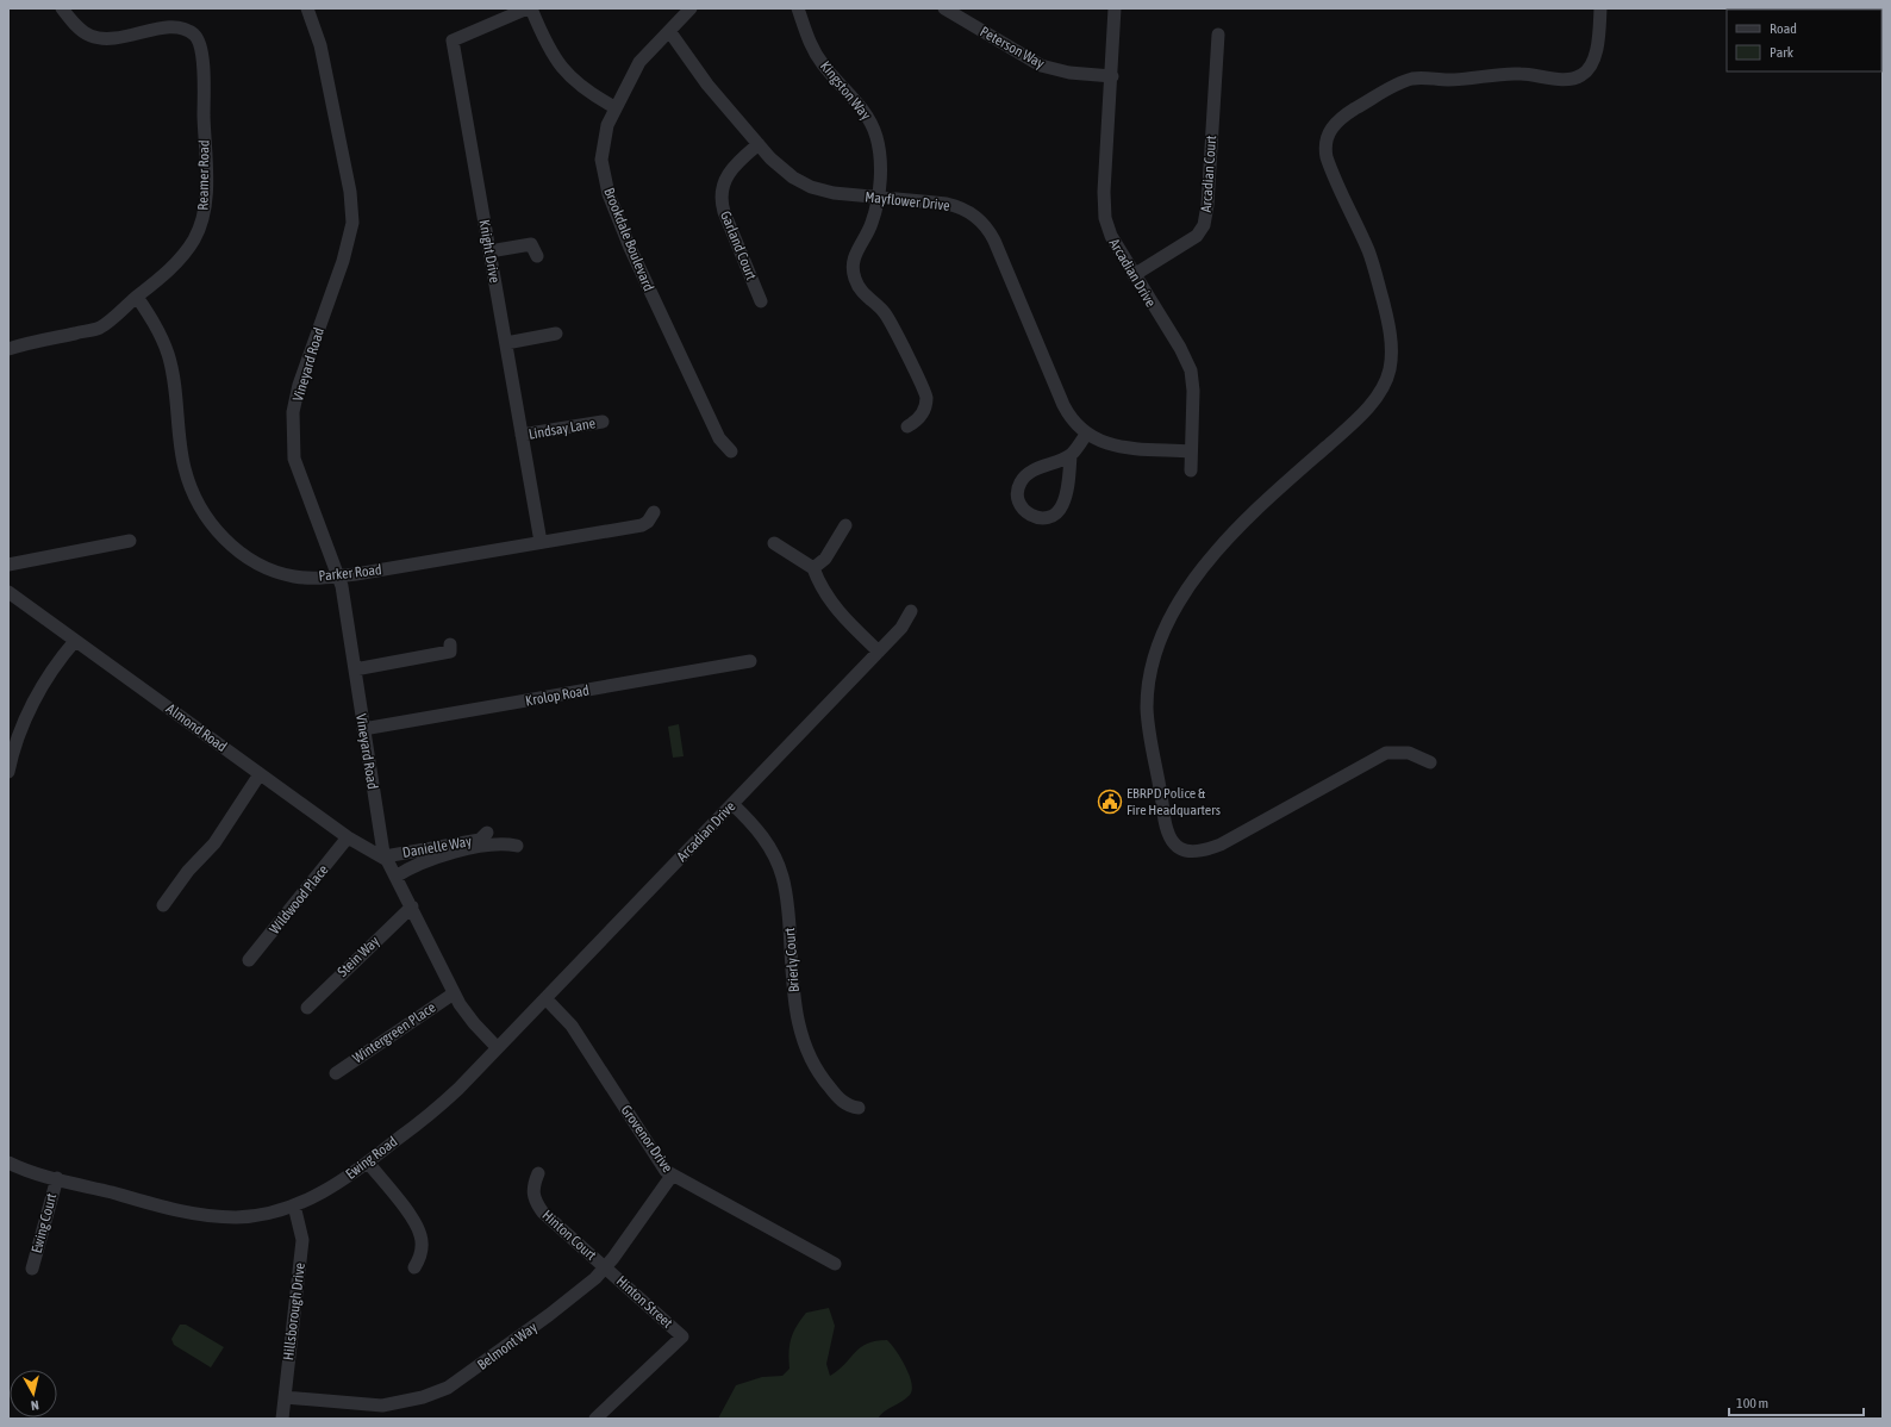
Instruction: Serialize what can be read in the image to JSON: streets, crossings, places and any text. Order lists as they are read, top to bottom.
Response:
{
  "streets": {
    "street": [
      "Peterson Way",
      "Kingston Way",
      "Arcadian Court",
      "Reamer Road",
      "Mayflower Drive",
      "Brookdale Boulevard",
      "Garland Court",
      "Knight Drive",
      "Arcadian Drive",
      "Vineyard Road",
      "Lindsay Lane",
      "Parker Road",
      "Krolop Road",
      "Almond Road",
      "Danielle Way",
      "Wildwood Place",
      "Stein Way",
      "Brierly Court",
      "Wintergreen Place",
      "Grovenor Drive",
      "Ewing Road",
      "Ewing Court",
      "Hinton Court",
      "Hinton Street",
      "Hillsborough Drive",
      "Belmont Way"
    ]
  },
  "crossings": [
    ["Peterson Way", "Arcadian Drive"],
    ["Kingston Way", "Mayflower Drive"],
    ["Arcadian Court", "Arcadian Drive"],
    ["Reamer Road", "Parker Road"],
    ["Mayflower Drive", "Brookdale Boulevard"],
    ["Mayflower Drive", "Garland Court"],
    ["Mayflower Drive", "Arcadian Drive"],
    ["Knight Drive", "Lindsay Lane"],
    ["Knight Drive", "Parker Road"],
    ["Arcadian Drive", "Brierly Court"],
    ["Arcadian Drive", "Grovenor Drive"],
    ["Arcadian Drive", "Ewing Road"],
    ["Vineyard Road", "Parker Road"],
    ["Vineyard Road", "Krolop Road"],
    ["Vineyard Road", "Almond Road"],
    ["Vineyard Road", "Danielle Way"],
    ["Almond Road", "Danielle Way"],
    ["Almond Road", "Wildwood Place"],
    ["Grovenor Drive", "Belmont Way"],
    ["Ewing Road", "Ewing Court"],
    ["Ewing Road", "Hillsborough Drive"],
    ["Hinton Court", "Hinton Street"],
    ["Hinton Court", "Belmont Way"],
    ["Hinton Street", "Belmont Way"],
    ["Hillsborough Drive", "Belmont Way"]
  ],
  "places": {
    "public building": ["EBRPD Police & Fire Headquarters"]
  },
  "legend": ["Road", "Park"],
  "scale_bar": "100 m",
  "north": "bottom"
}
